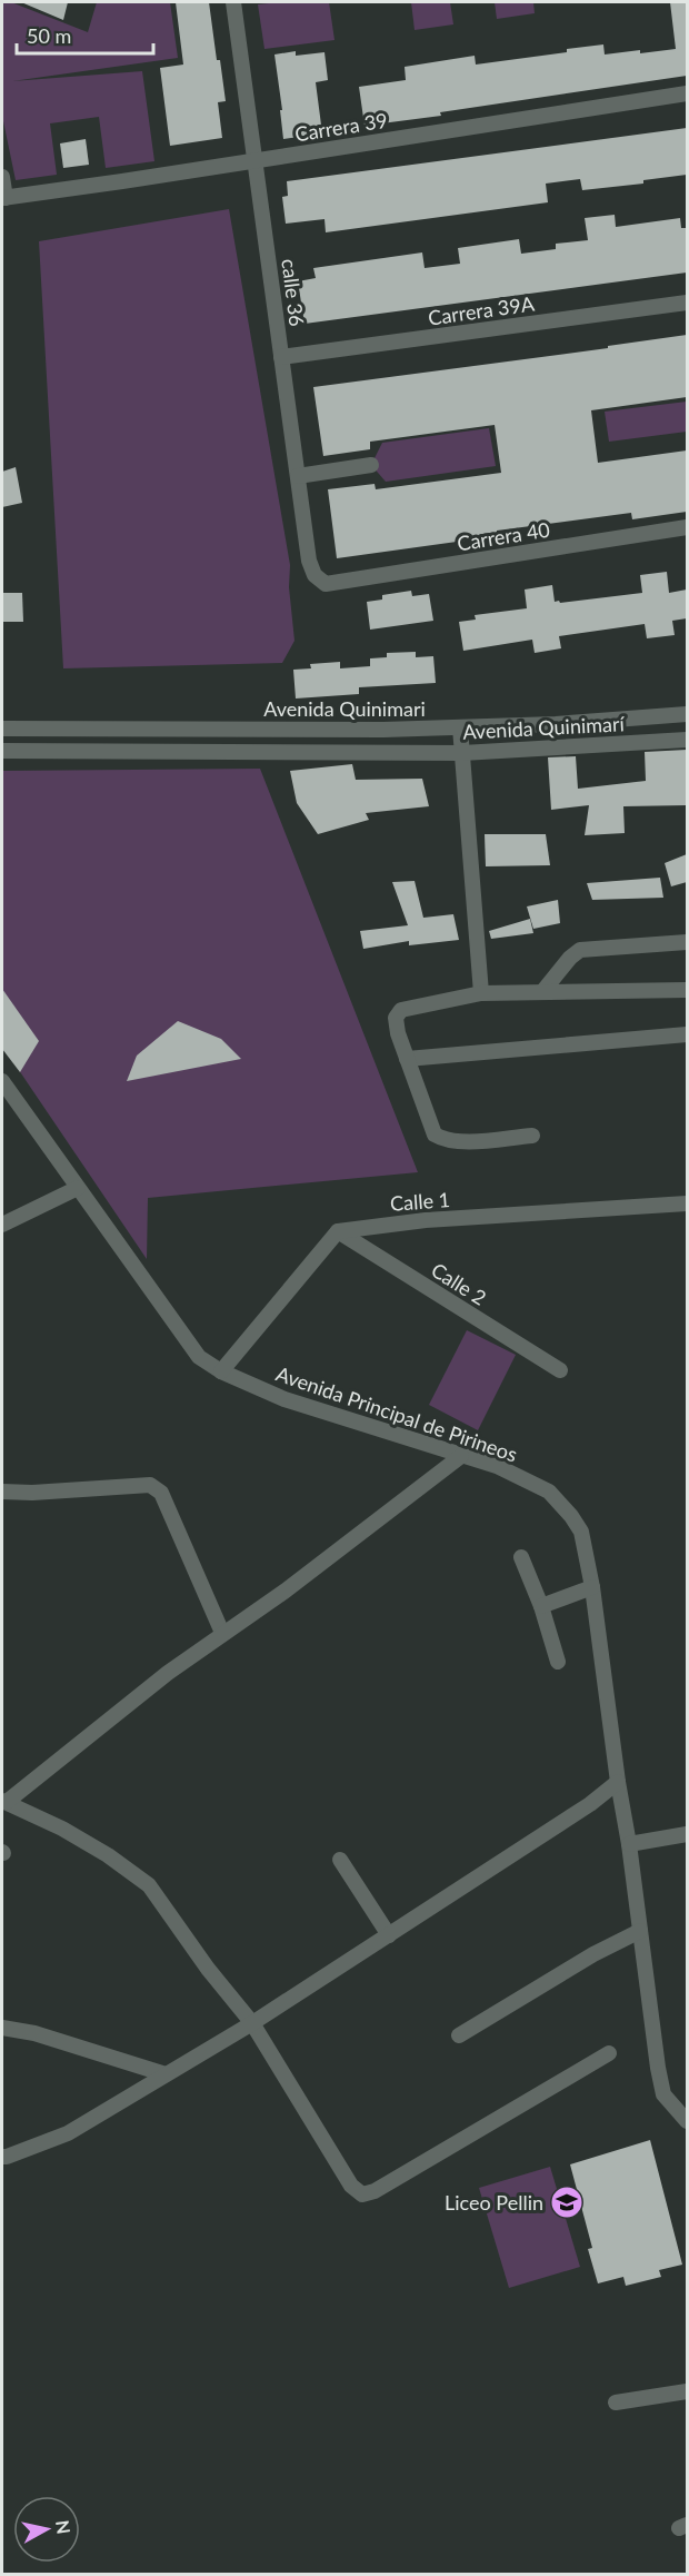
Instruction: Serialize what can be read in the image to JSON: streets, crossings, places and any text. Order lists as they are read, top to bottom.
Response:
{
  "streets": {
    "street": [
      "Carrera 39",
      "calle 36",
      "Carrera 39A",
      "Carrera 40",
      "Avenida Quinimari",
      "Avenida Quinimarí",
      "Calle 1",
      "Calle 2",
      "Avenida Principal de Pirineos"
    ]
  },
  "crossings": [
    ["Carrera 39", "calle 36"],
    ["calle 36", "Carrera 39A"],
    ["calle 36", "Carrera 40"],
    ["Calle 1", "Calle 2"]
  ],
  "places": {
    "school or university": ["Liceo Pellin"]
  },
  "scale_bar": "50 m",
  "north": "right"
}
